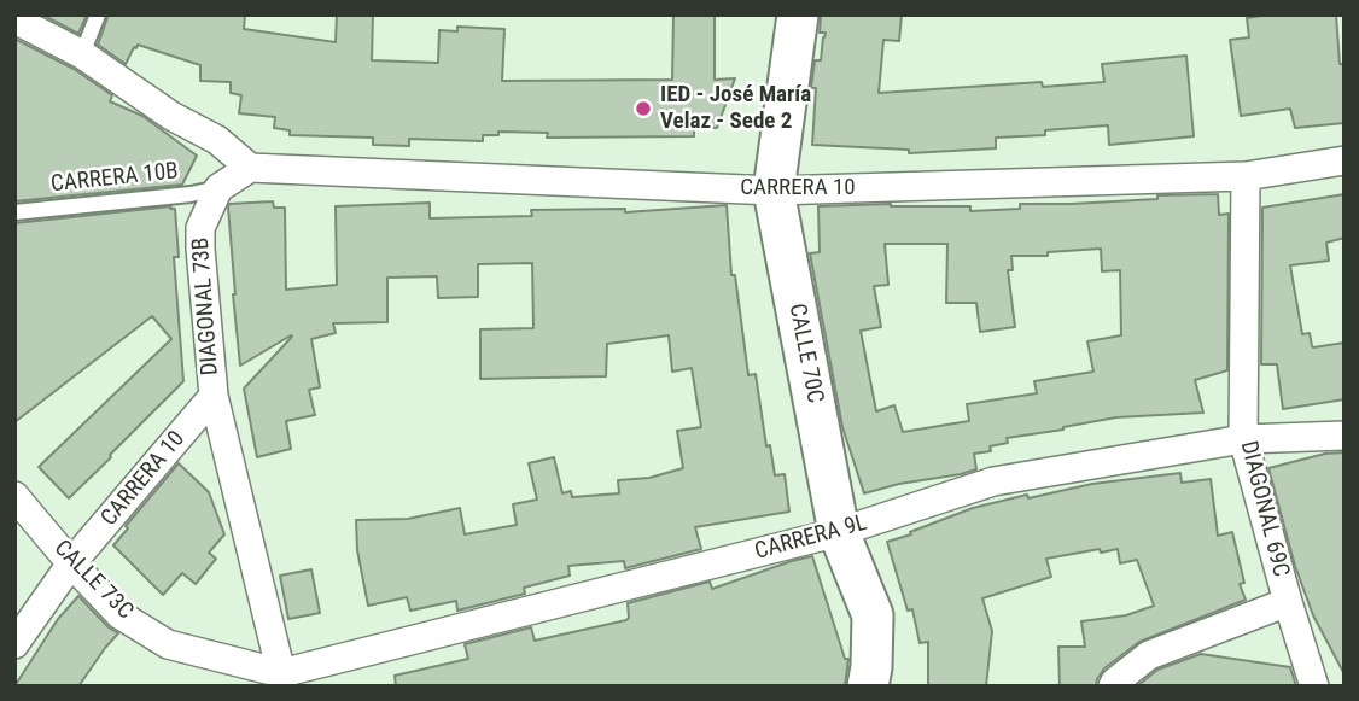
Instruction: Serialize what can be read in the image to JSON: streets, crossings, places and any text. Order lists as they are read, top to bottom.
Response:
{
  "streets": {
    "street": [
      "CARRERA 10",
      "DIAGONAL 73B",
      "CALLE 70C",
      "DIAGONAL 69C",
      "CARRERA 9L",
      "CALLE 73C"
    ],
    "lane": ["CARRERA 10B"]
  },
  "crossings": [
    ["CARRERA 10B", "DIAGONAL 73B"],
    ["CARRERA 10", "DIAGONAL 73B"],
    ["CARRERA 10", "CALLE 70C"],
    ["CARRERA 10", "DIAGONAL 69C"],
    ["CARRERA 10", "CALLE 73C"],
    ["DIAGONAL 73B", "CARRERA 9L"],
    ["DIAGONAL 73B", "CALLE 73C"],
    ["CALLE 70C", "CARRERA 9L"],
    ["DIAGONAL 69C", "CARRERA 9L"],
    ["CARRERA 9L", "CALLE 73C"]
  ],
  "places": ["IED - José María Velaz - Sede 2"]
}
